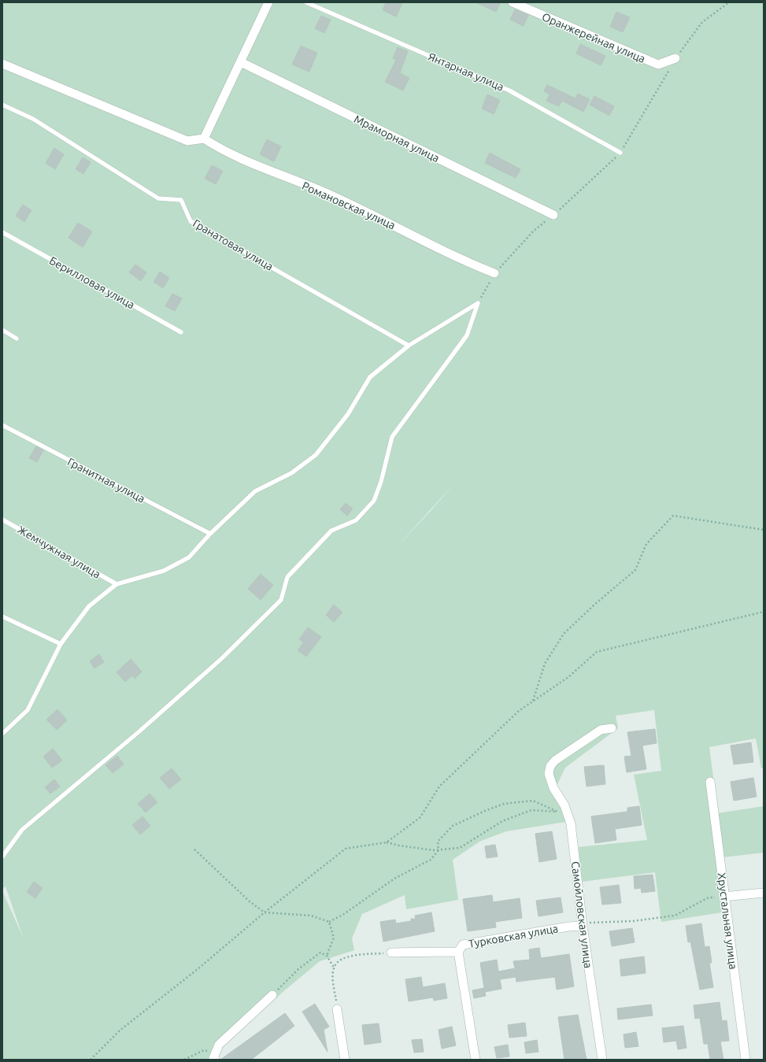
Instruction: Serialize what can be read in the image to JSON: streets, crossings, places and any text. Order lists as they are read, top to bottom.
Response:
{
  "streets": {
    "street": [
      "Оранжерейная улица",
      "Мраморная улица",
      "Романовская улица",
      "Самойловская улица",
      "Хрустальная улица",
      "Турковская улица"
    ],
    "lane": [
      "Янтарная улица",
      "Гранатовая улица",
      "Берилловая улица",
      "Гранитная улица",
      "Жемчужная улица"
    ]
  },
  "crossings": [
    ["Самойловская улица", "Турковская улица"]
  ]
}
